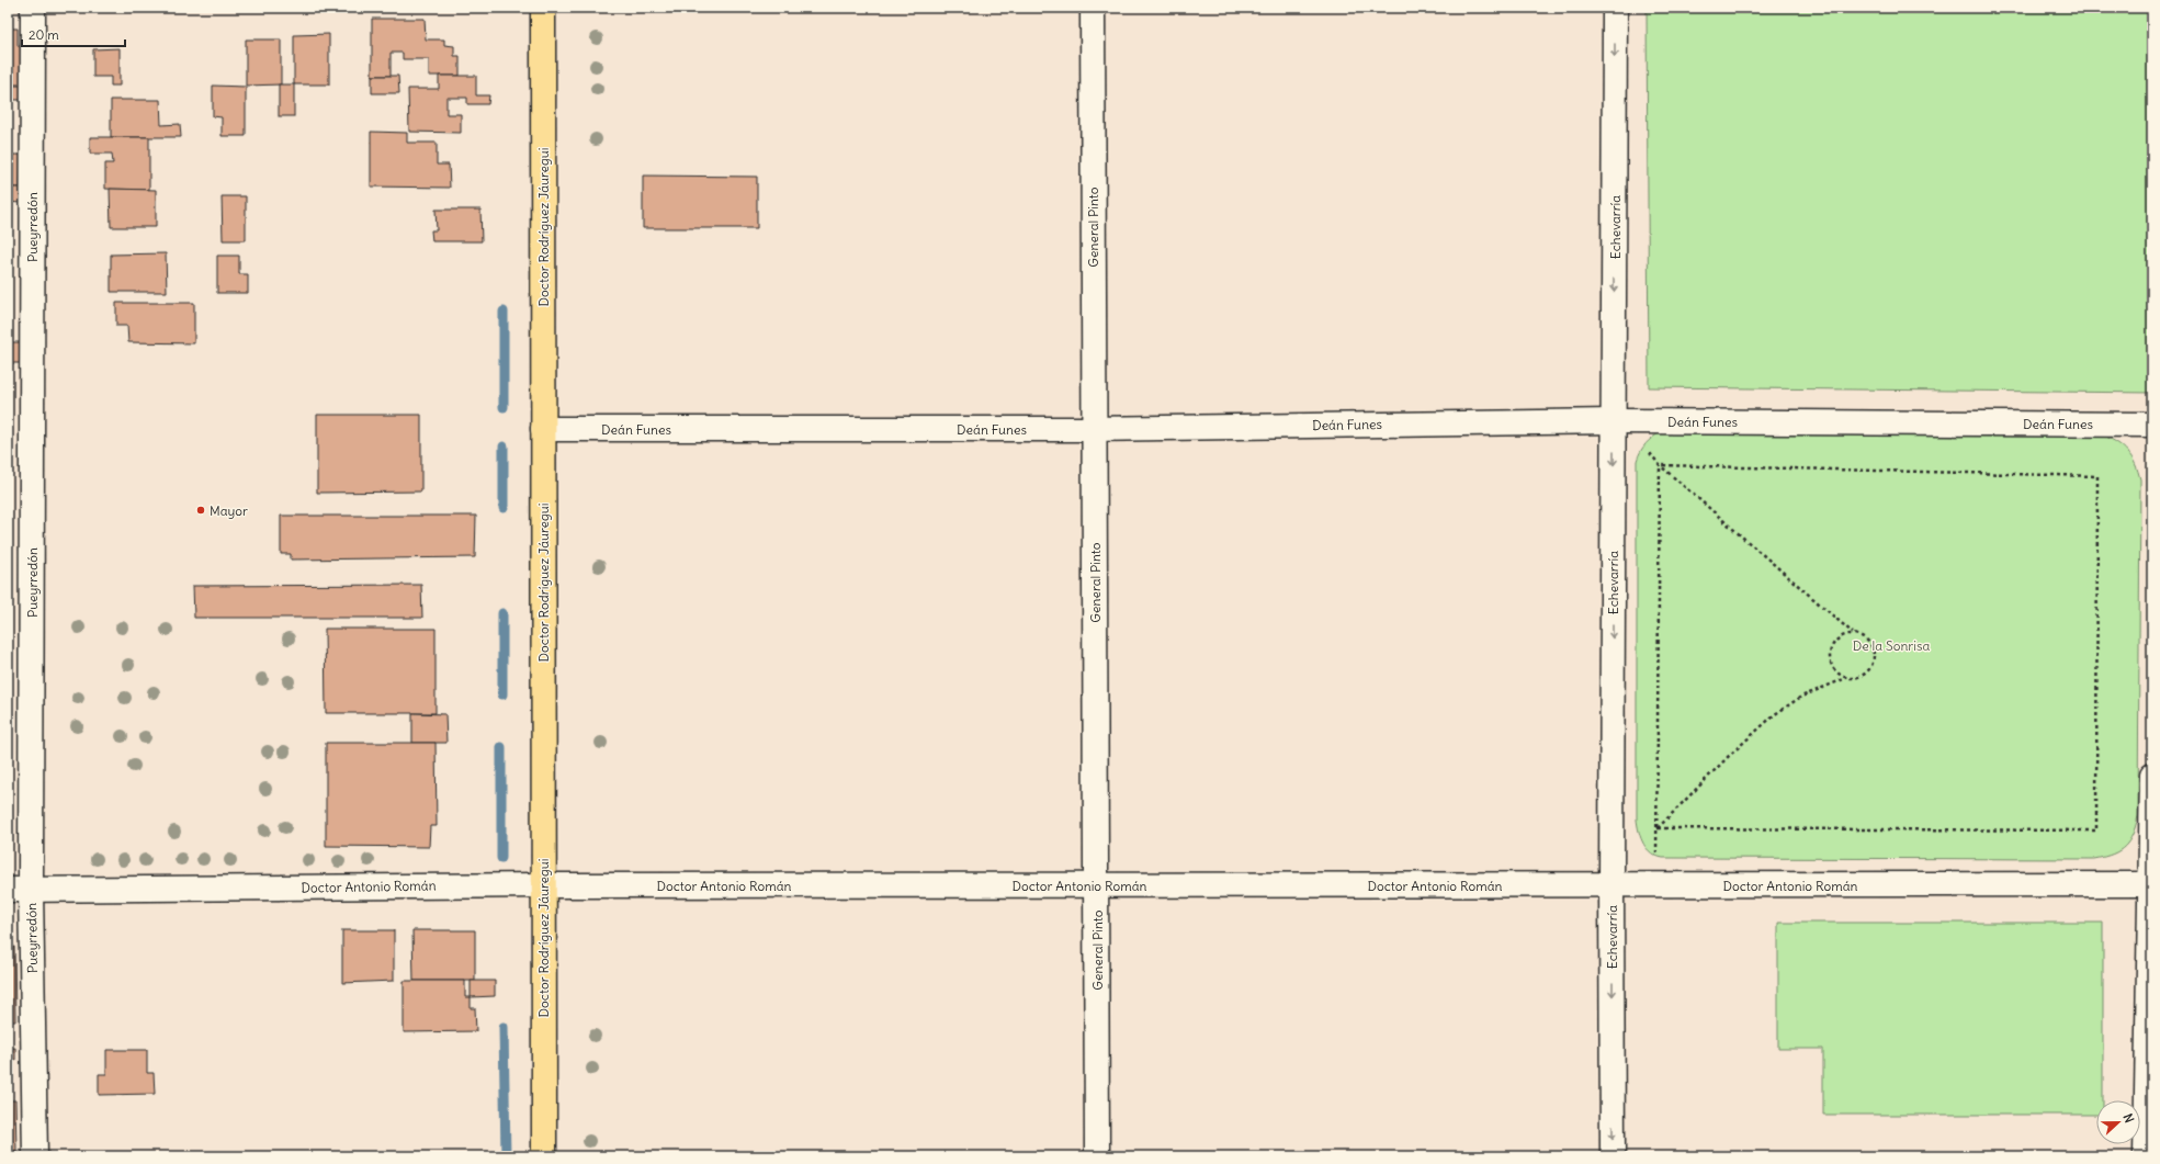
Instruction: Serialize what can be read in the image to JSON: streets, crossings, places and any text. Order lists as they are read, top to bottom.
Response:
{
  "streets": {
    "main road": ["Doctor Rodríguez Jáuregui"],
    "street": [
      "Pueyrredón",
      "General Pinto",
      "Echevarría",
      "Deán Funes",
      "Doctor Antonio Román"
    ]
  },
  "crossings": [
    ["Pueyrredón", "Doctor Antonio Román"],
    ["Doctor Rodríguez Jáuregui", "Deán Funes"],
    ["Doctor Rodríguez Jáuregui", "Doctor Antonio Román"],
    ["General Pinto", "Deán Funes"],
    ["General Pinto", "Doctor Antonio Román"],
    ["Echevarría", "Deán Funes"],
    ["Echevarría", "Doctor Antonio Román"]
  ],
  "one_way": ["Echevarría"],
  "parks": ["De la Sonrisa"],
  "places": ["Mayor"],
  "scale_bar": "20 m",
  "north": "right"
}
